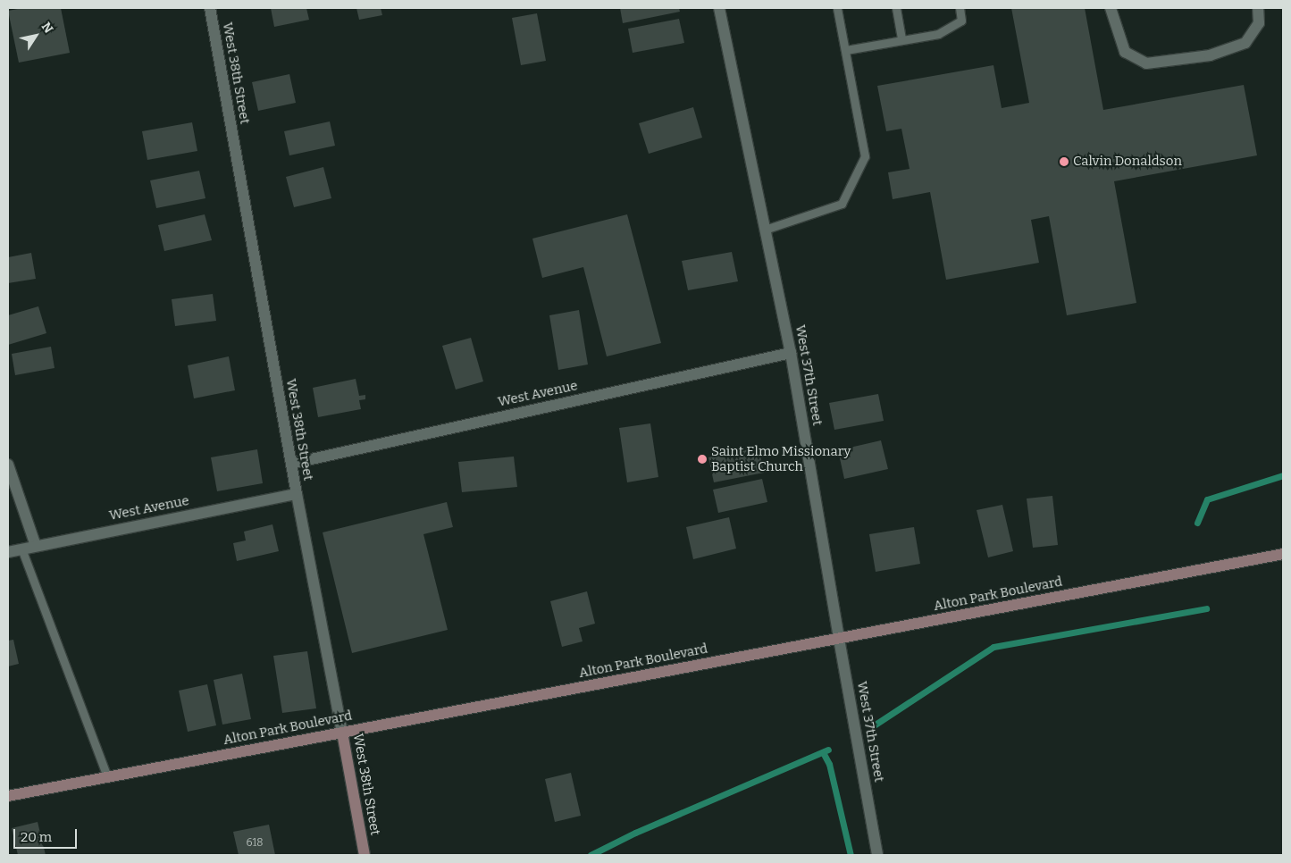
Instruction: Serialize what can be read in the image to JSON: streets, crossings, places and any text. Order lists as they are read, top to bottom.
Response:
{
  "streets": {
    "main road": ["West 38th Street", "Alton Park Boulevard"],
    "street": ["West 37th Street", "West Avenue"]
  },
  "crossings": [
    ["West 38th Street", "West Avenue"],
    ["West 38th Street", "Alton Park Boulevard"],
    ["West 37th Street", "West Avenue"],
    ["West 37th Street", "Alton Park Boulevard"]
  ],
  "places": ["Calvin Donaldson", "Saint Elmo Missionary Baptist Church"],
  "house_numbers": ["618"],
  "scale_bar": "20 m",
  "north": "top right"
}
